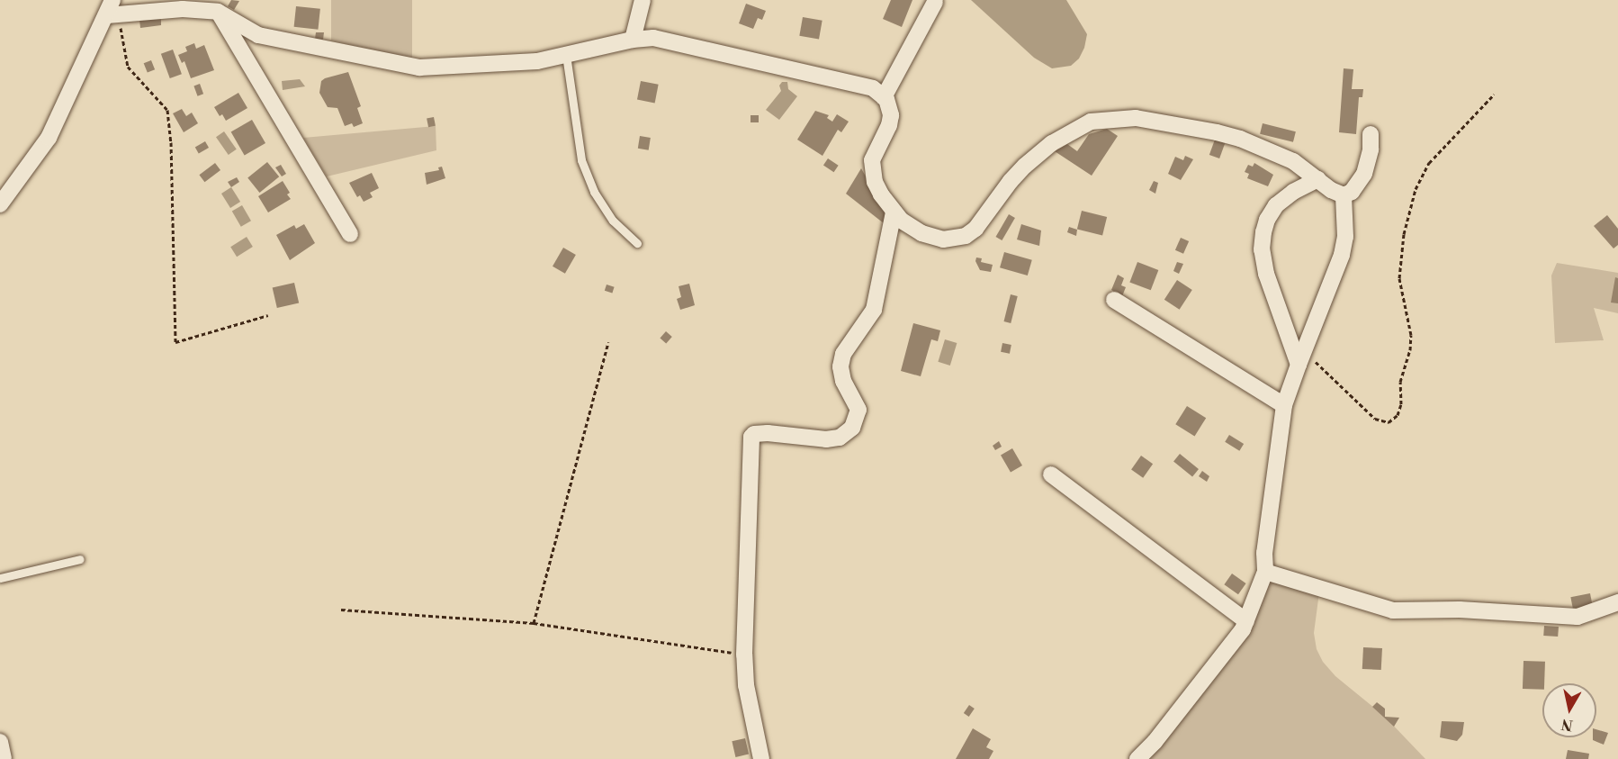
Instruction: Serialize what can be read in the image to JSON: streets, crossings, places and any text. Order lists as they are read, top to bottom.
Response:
{
  "north": "bottom"
}
